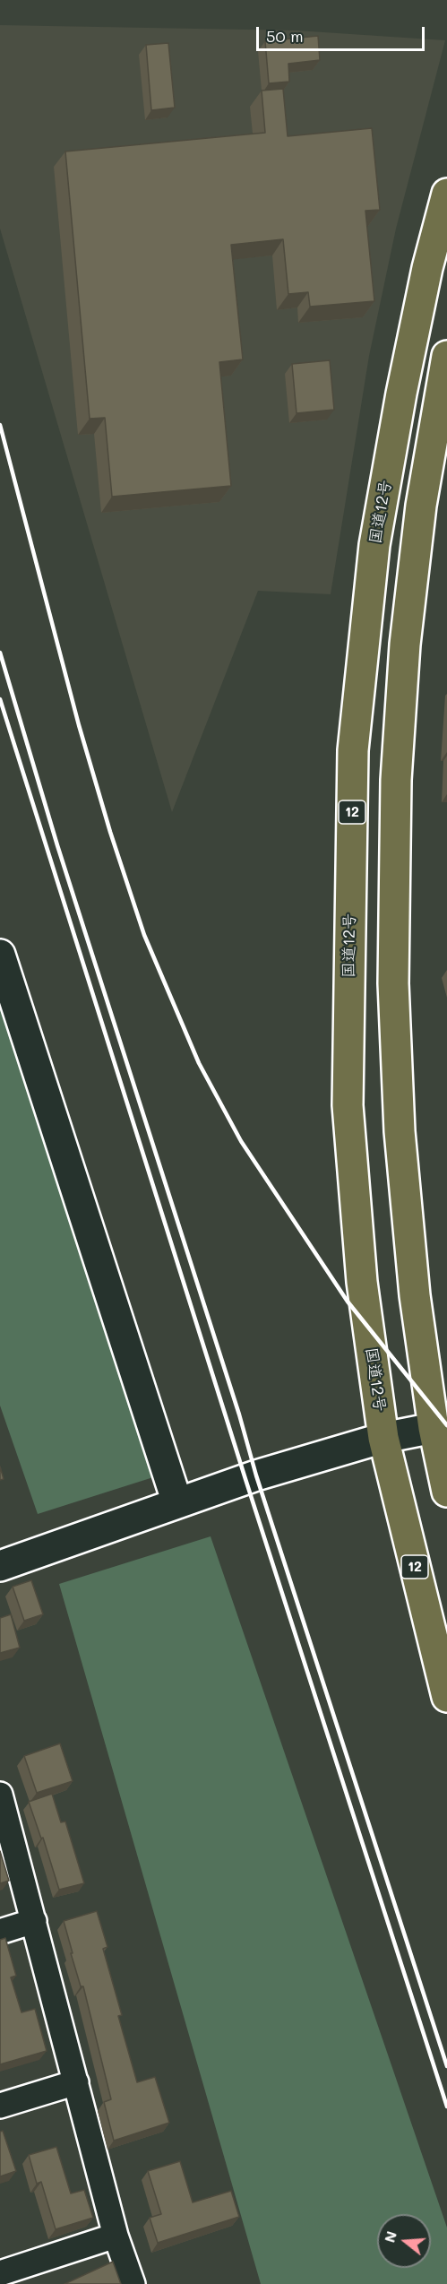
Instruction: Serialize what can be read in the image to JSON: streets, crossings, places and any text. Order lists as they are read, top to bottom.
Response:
{
  "streets": {
    "highway": ["国道12号", "12"]
  },
  "scale_bar": "50 m",
  "north": "left"
}
